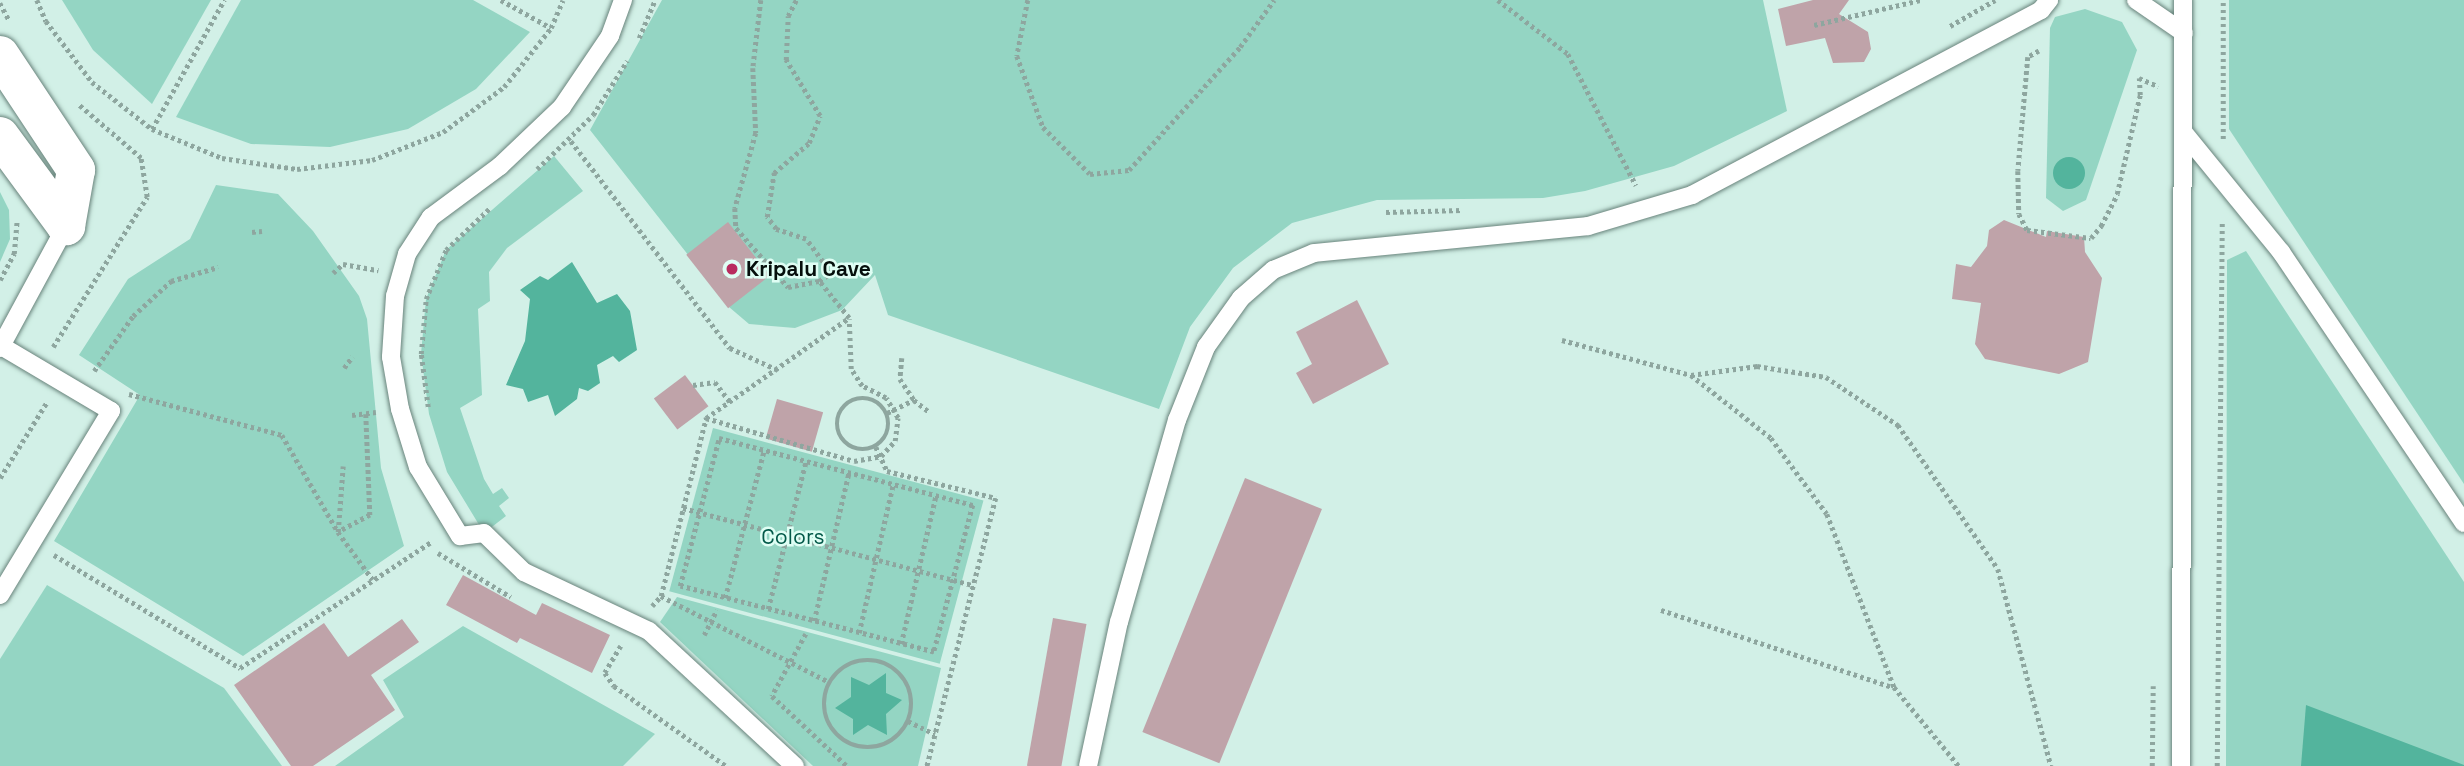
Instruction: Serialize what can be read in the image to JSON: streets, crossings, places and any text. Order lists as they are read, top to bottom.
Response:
{
  "parks": ["Colors"],
  "places": ["Kripalu Cave"]
}
